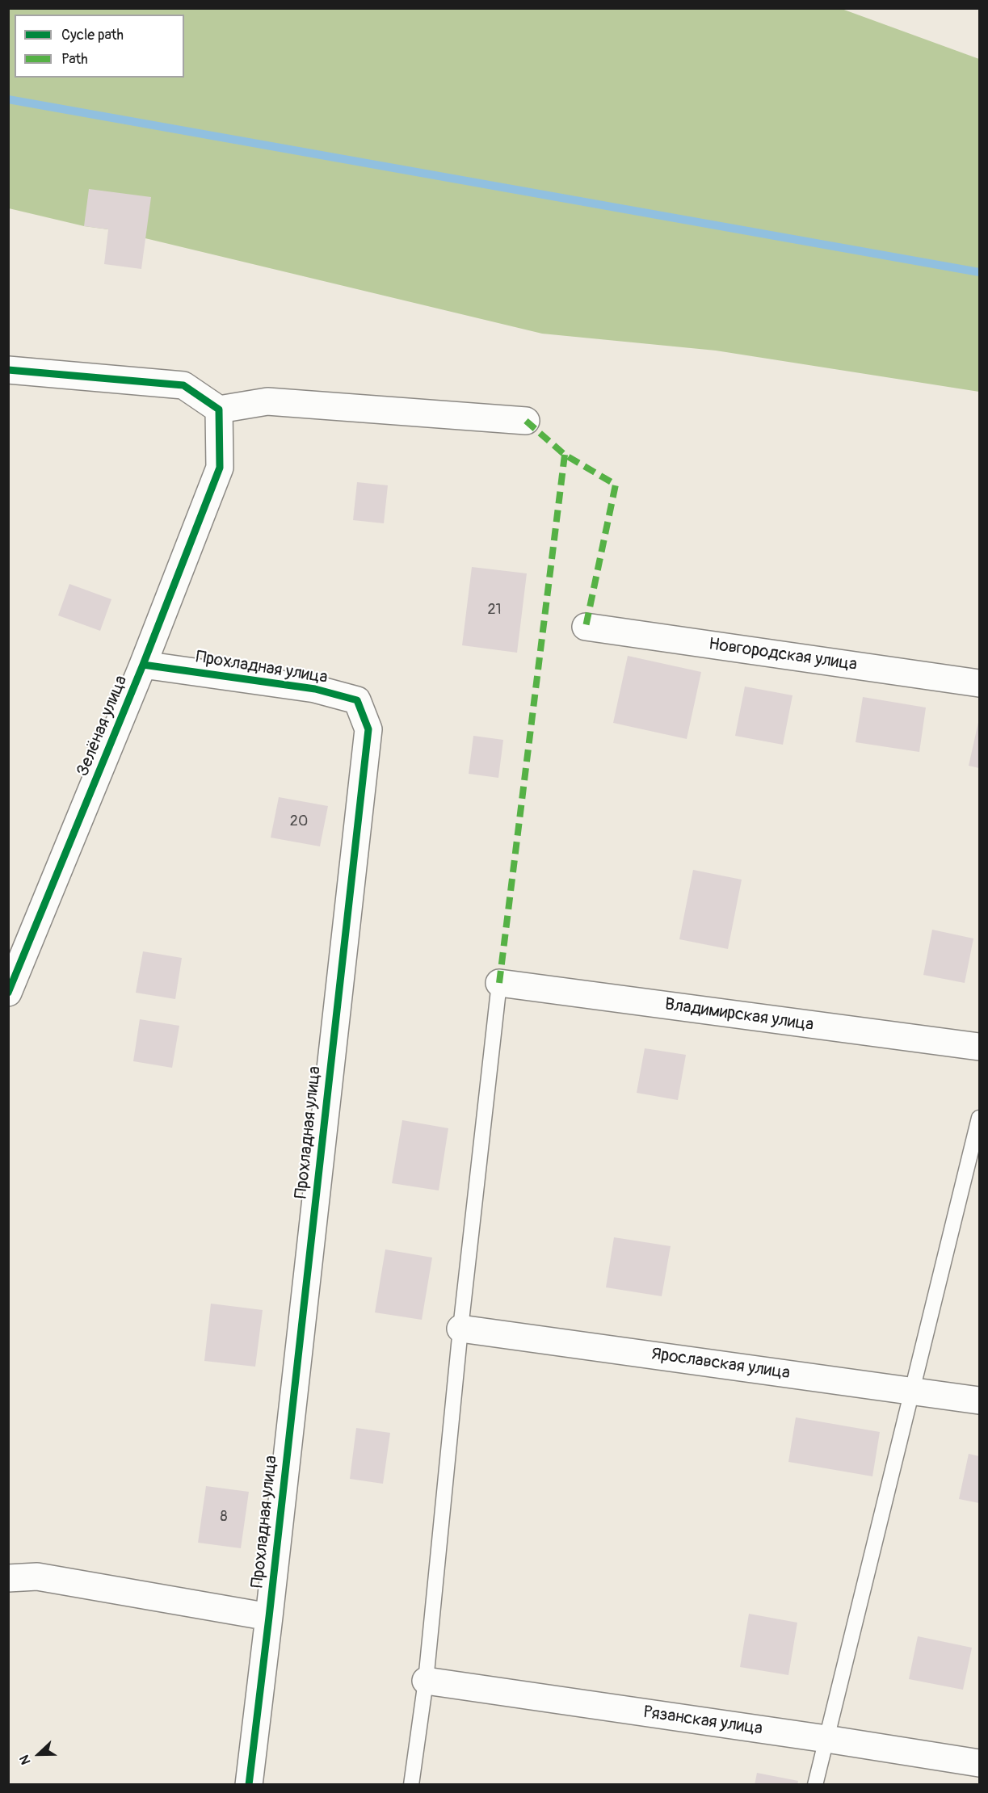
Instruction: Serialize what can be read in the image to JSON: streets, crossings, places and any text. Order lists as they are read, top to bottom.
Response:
{
  "streets": {
    "street": [
      "Новгородская улица",
      "Прохладная улица",
      "Зелёная улица",
      "Владимирская улица",
      "Ярославская улица",
      "Рязанская улица"
    ]
  },
  "crossings": [
    ["Прохладная улица", "Зелёная улица"]
  ],
  "house_numbers": ["21", "20", "8"],
  "legend": ["Cycle path", "Path"],
  "north": "left"
}
